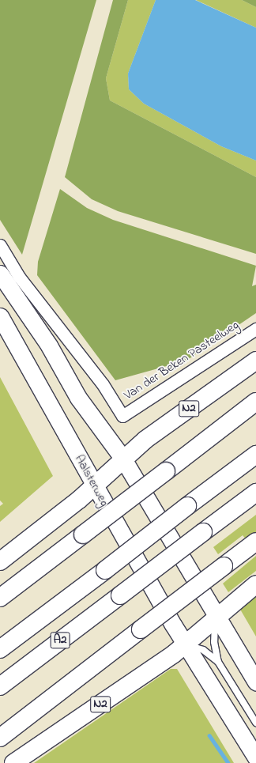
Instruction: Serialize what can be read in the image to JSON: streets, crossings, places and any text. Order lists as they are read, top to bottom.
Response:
{
  "streets": {
    "highway": ["N2", "A2"],
    "main road": ["Aalsterweg"],
    "street": ["Van der Beken Pasteelweg"]
  },
  "crossings": [
    ["N2", "Aalsterweg"]
  ]
}
